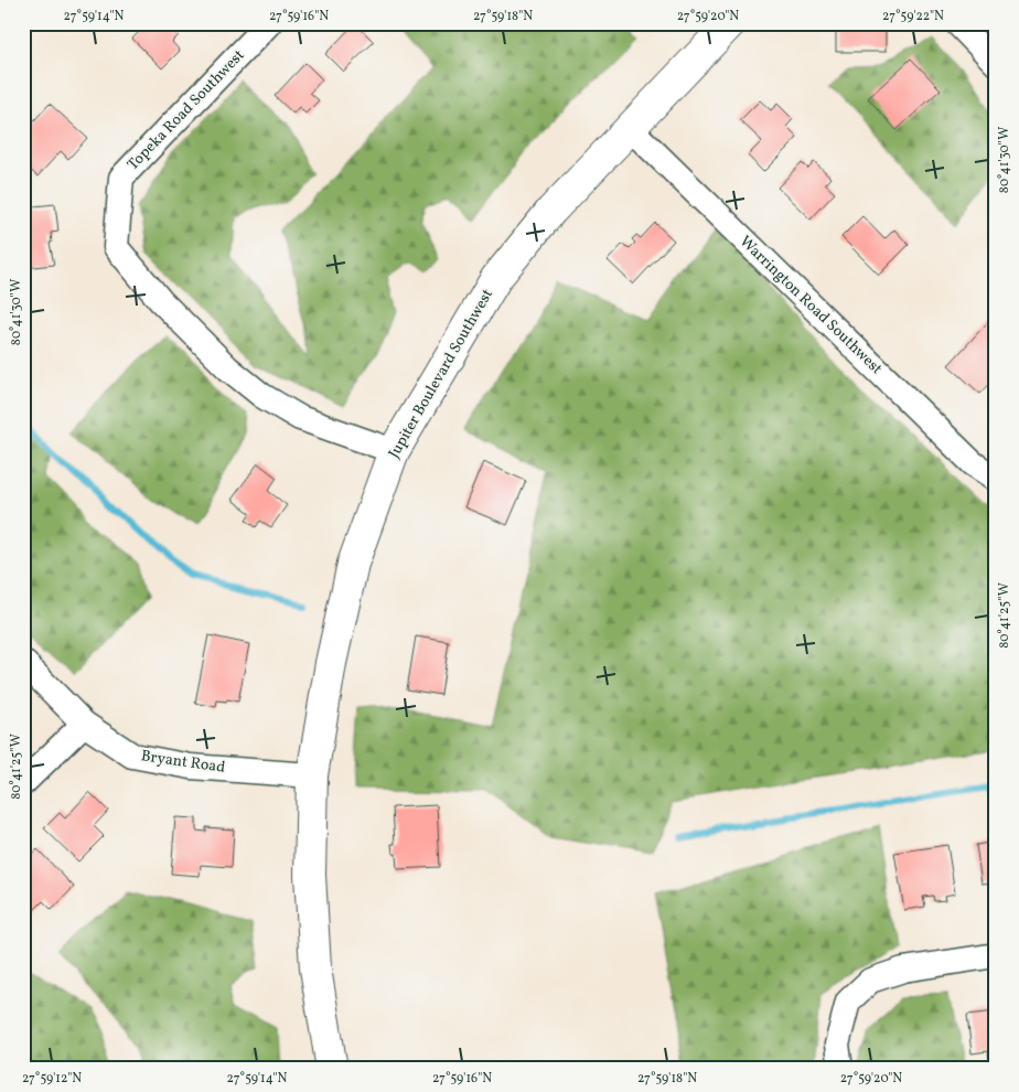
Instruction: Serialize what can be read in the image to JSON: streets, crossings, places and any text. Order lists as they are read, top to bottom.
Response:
{
  "streets": {
    "street": [
      "Topeka Road Southwest",
      "Warrington Road Southwest",
      "Jupiter Boulevard Southwest",
      "Bryant Road"
    ]
  },
  "crossings": [
    ["Topeka Road Southwest", "Jupiter Boulevard Southwest"],
    ["Warrington Road Southwest", "Jupiter Boulevard Southwest"],
    ["Jupiter Boulevard Southwest", "Bryant Road"]
  ],
  "coordinates": [
    "27°59'14\"N",
    "27°59'16\"N",
    "27°59'18\"N",
    "27°59'20\"N",
    "27°59'22\"N",
    "80°41'30\"W",
    "80°41'25\"W",
    "27°59'12\"N"
  ]
}
